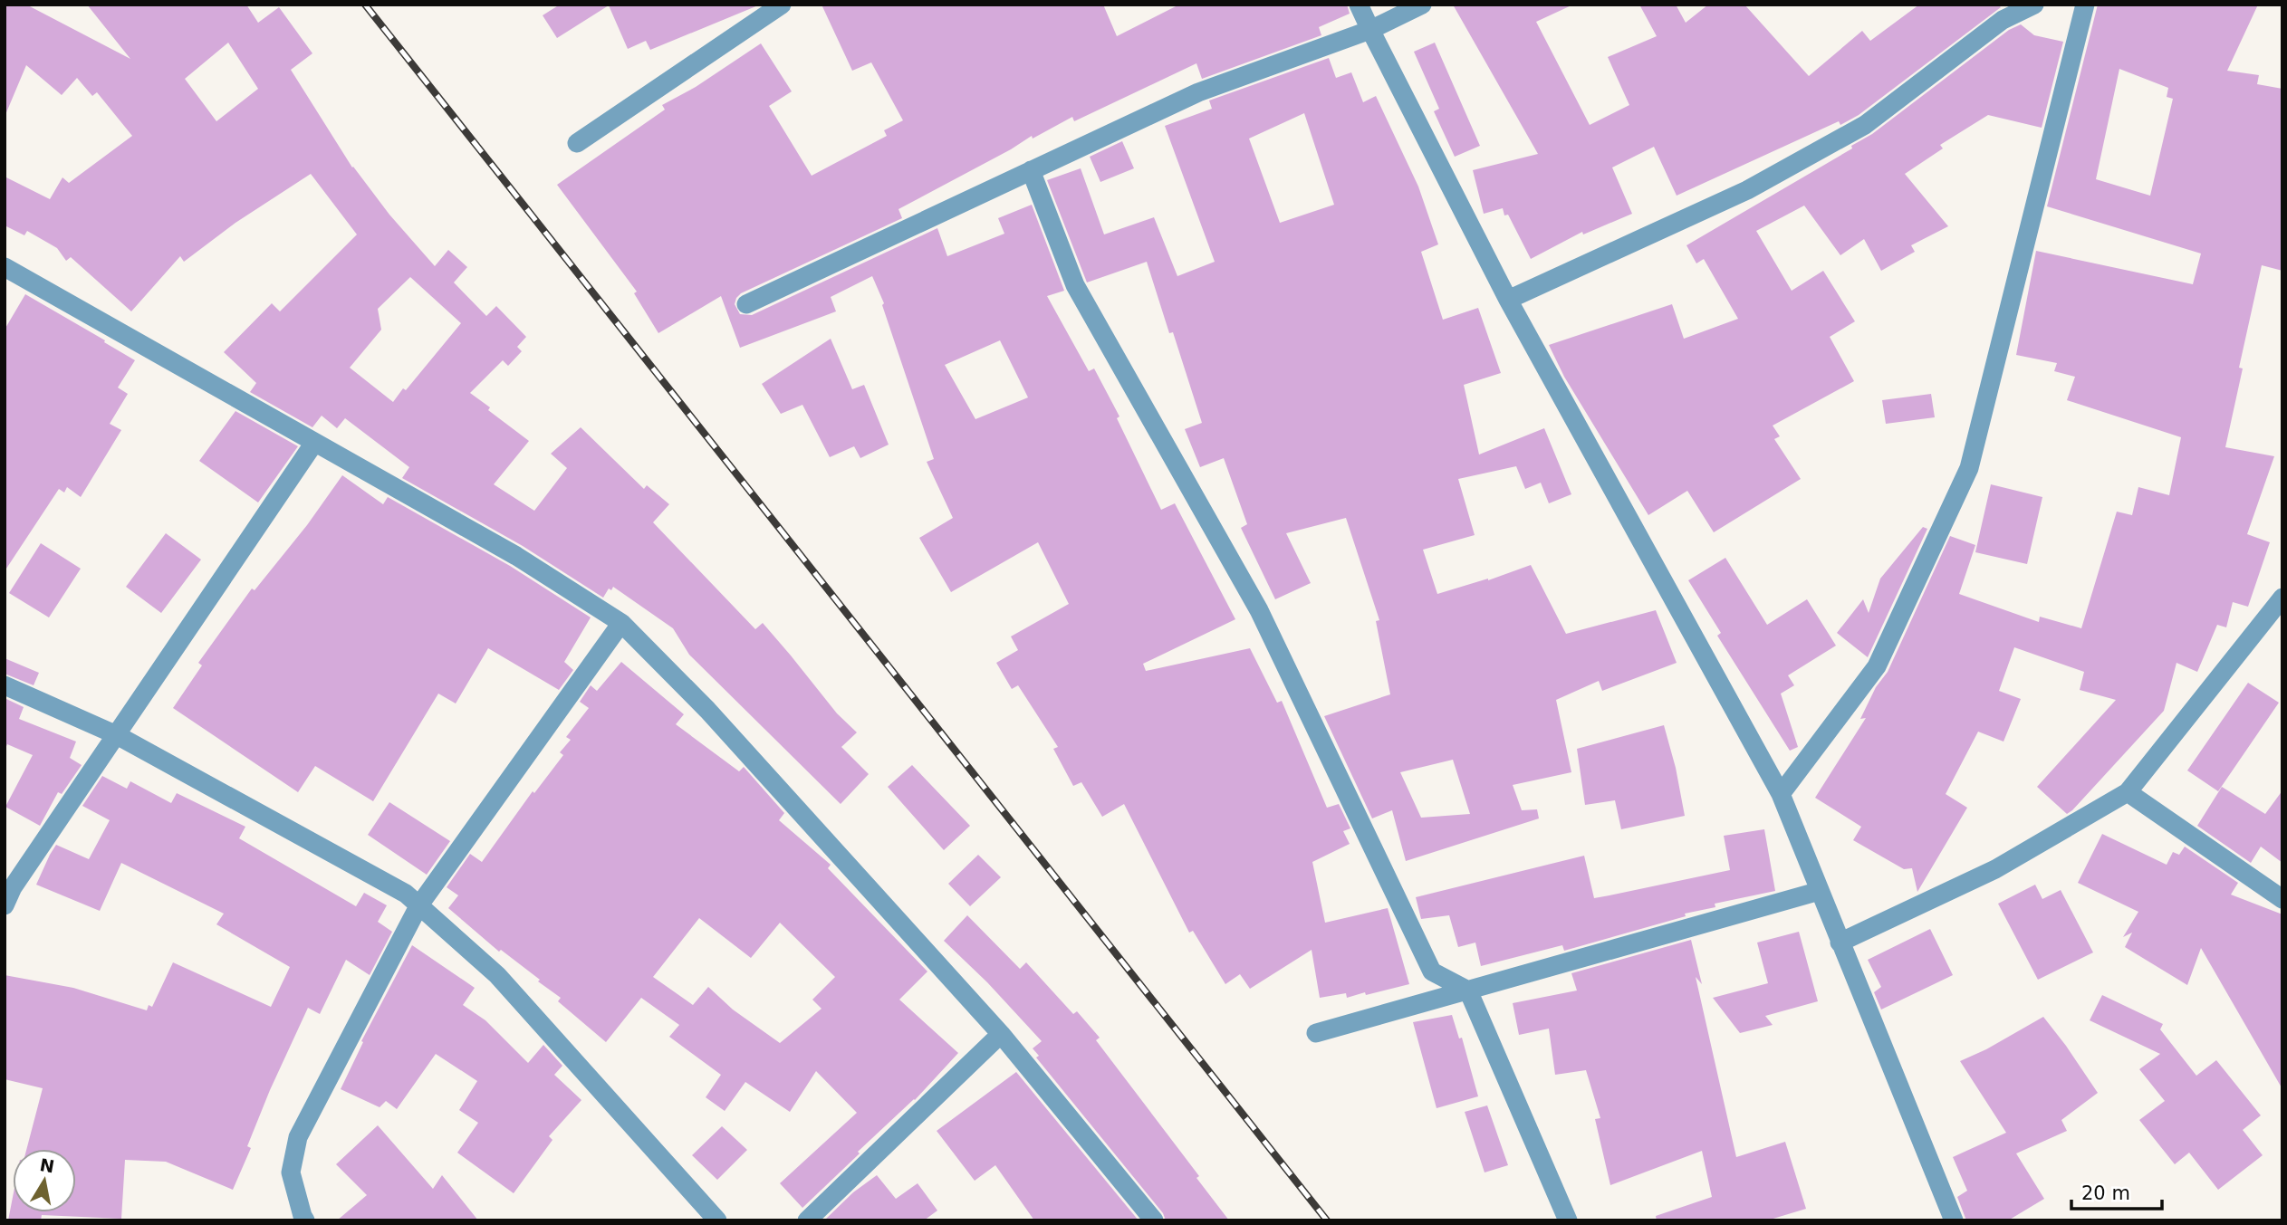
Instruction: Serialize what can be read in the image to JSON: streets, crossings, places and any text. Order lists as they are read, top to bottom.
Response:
{
  "scale_bar": "20 m",
  "north": "top"
}
